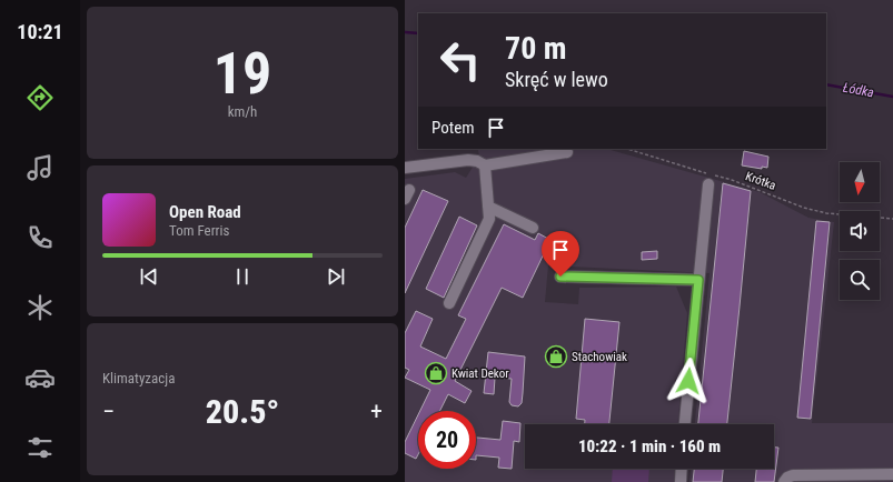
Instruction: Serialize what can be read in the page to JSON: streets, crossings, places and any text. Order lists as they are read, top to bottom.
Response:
{
  "streets": {
    "path": ["Krótka"]
  },
  "water": ["Łódka"],
  "places": {
    "shop": ["Stachowiak", "Kwiat Dekor"]
  },
  "north": "bottom",
  "page": {
    "tabs": "10:21",
    "tile": [
      ["19", "km/h"],
      "Klimatyzacja"
    ],
    "turn": ["70 m", "Skręć w lewo"],
    "then": "Potem",
    "song": ["Open Road", "Tom Ferris"],
    "heat": ["−", "20.5°", "+"],
    "limit": "20",
    "trip": "10:22 · 1 min · 160 m"
  }
}
